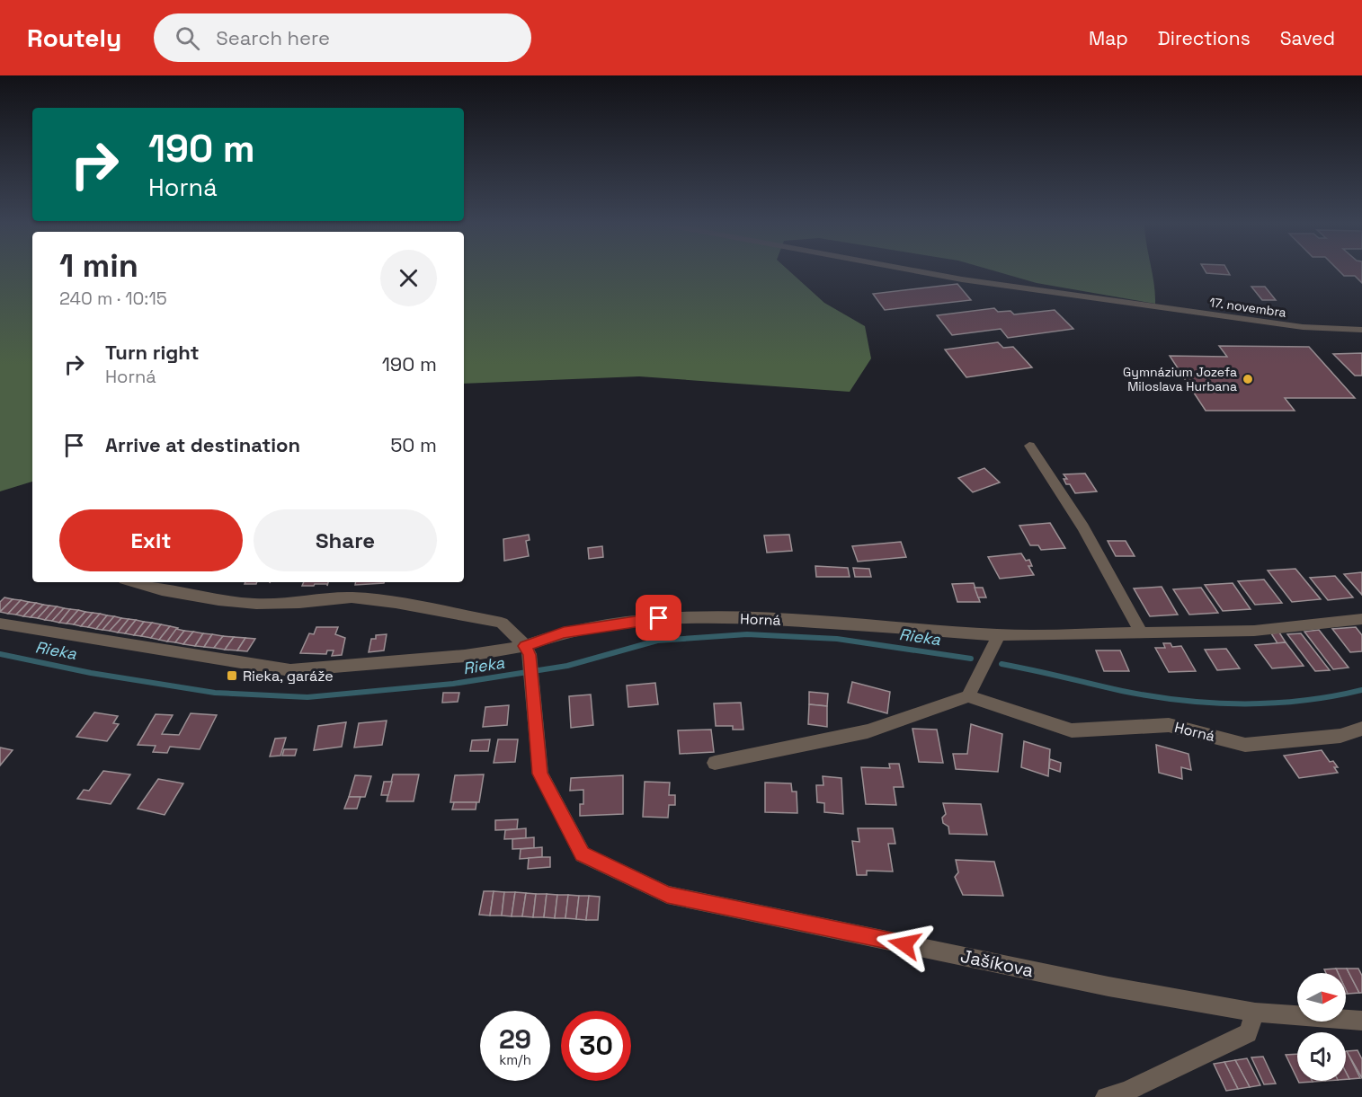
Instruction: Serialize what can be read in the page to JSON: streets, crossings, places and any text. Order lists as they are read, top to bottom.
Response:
{
  "streets": {
    "street": ["17. novembra", "Horná", "Jašíkova"]
  },
  "crossings": [
    ["Horná", "Jašíkova"]
  ],
  "water": ["Rieka"],
  "places": {
    "other": ["Gymnázium Jozefa Miloslava Hurbana"],
    "transit": ["Rieka, garáže"]
  },
  "north": "right",
  "page": {
    "header": "Routely",
    "search": "Search here",
    "nav": ["Map", "Directions", "Saved"],
    "turn": ["190 m", "Horná"],
    "heading": ["1 min", "240 m · 10:15"],
    "list": [
      {
        "name": "Turn right",
        "note": "Horná",
        "value": "190 m"
      },
      {
        "name": "Arrive at destination",
        "value": "50 m"
      }
    ],
    "buttons": ["Exit", "Share"],
    "speed": "29 km/h",
    "limit": "30"
  }
}
